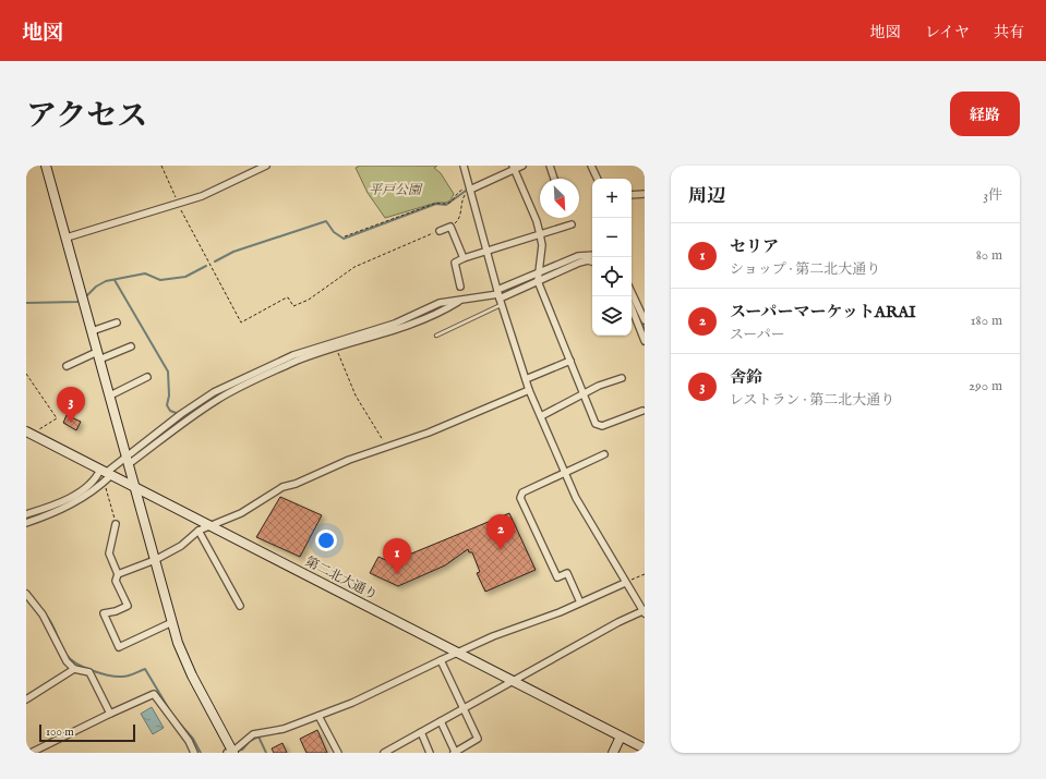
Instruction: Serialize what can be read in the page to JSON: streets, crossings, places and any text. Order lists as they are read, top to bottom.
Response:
{
  "streets": {
    "street": ["第二北大通り"]
  },
  "parks": ["平戸公園"],
  "scale_bar": "100 m",
  "north": "bottom right",
  "page": {
    "header": "地図",
    "nav": ["地図", "レイヤ", "共有"],
    "title": "アクセス",
    "buttons": "経路",
    "heading": ["周辺", "3件"],
    "map_buttons": ["+", "−"],
    "list": [
      {
        "mark": "1",
        "name": "セリア",
        "note": "ショップ · 第二北大通り",
        "value": "80 m"
      },
      {
        "mark": "2",
        "name": "スーパーマーケットARAI",
        "note": "スーパー",
        "value": "180 m"
      },
      {
        "mark": "3",
        "name": "舎鈴",
        "note": "レストラン · 第二北大通り",
        "value": "290 m"
      }
    ],
    "pins": ["3", "2", "1"],
    "scale": "100 m"
  }
}
